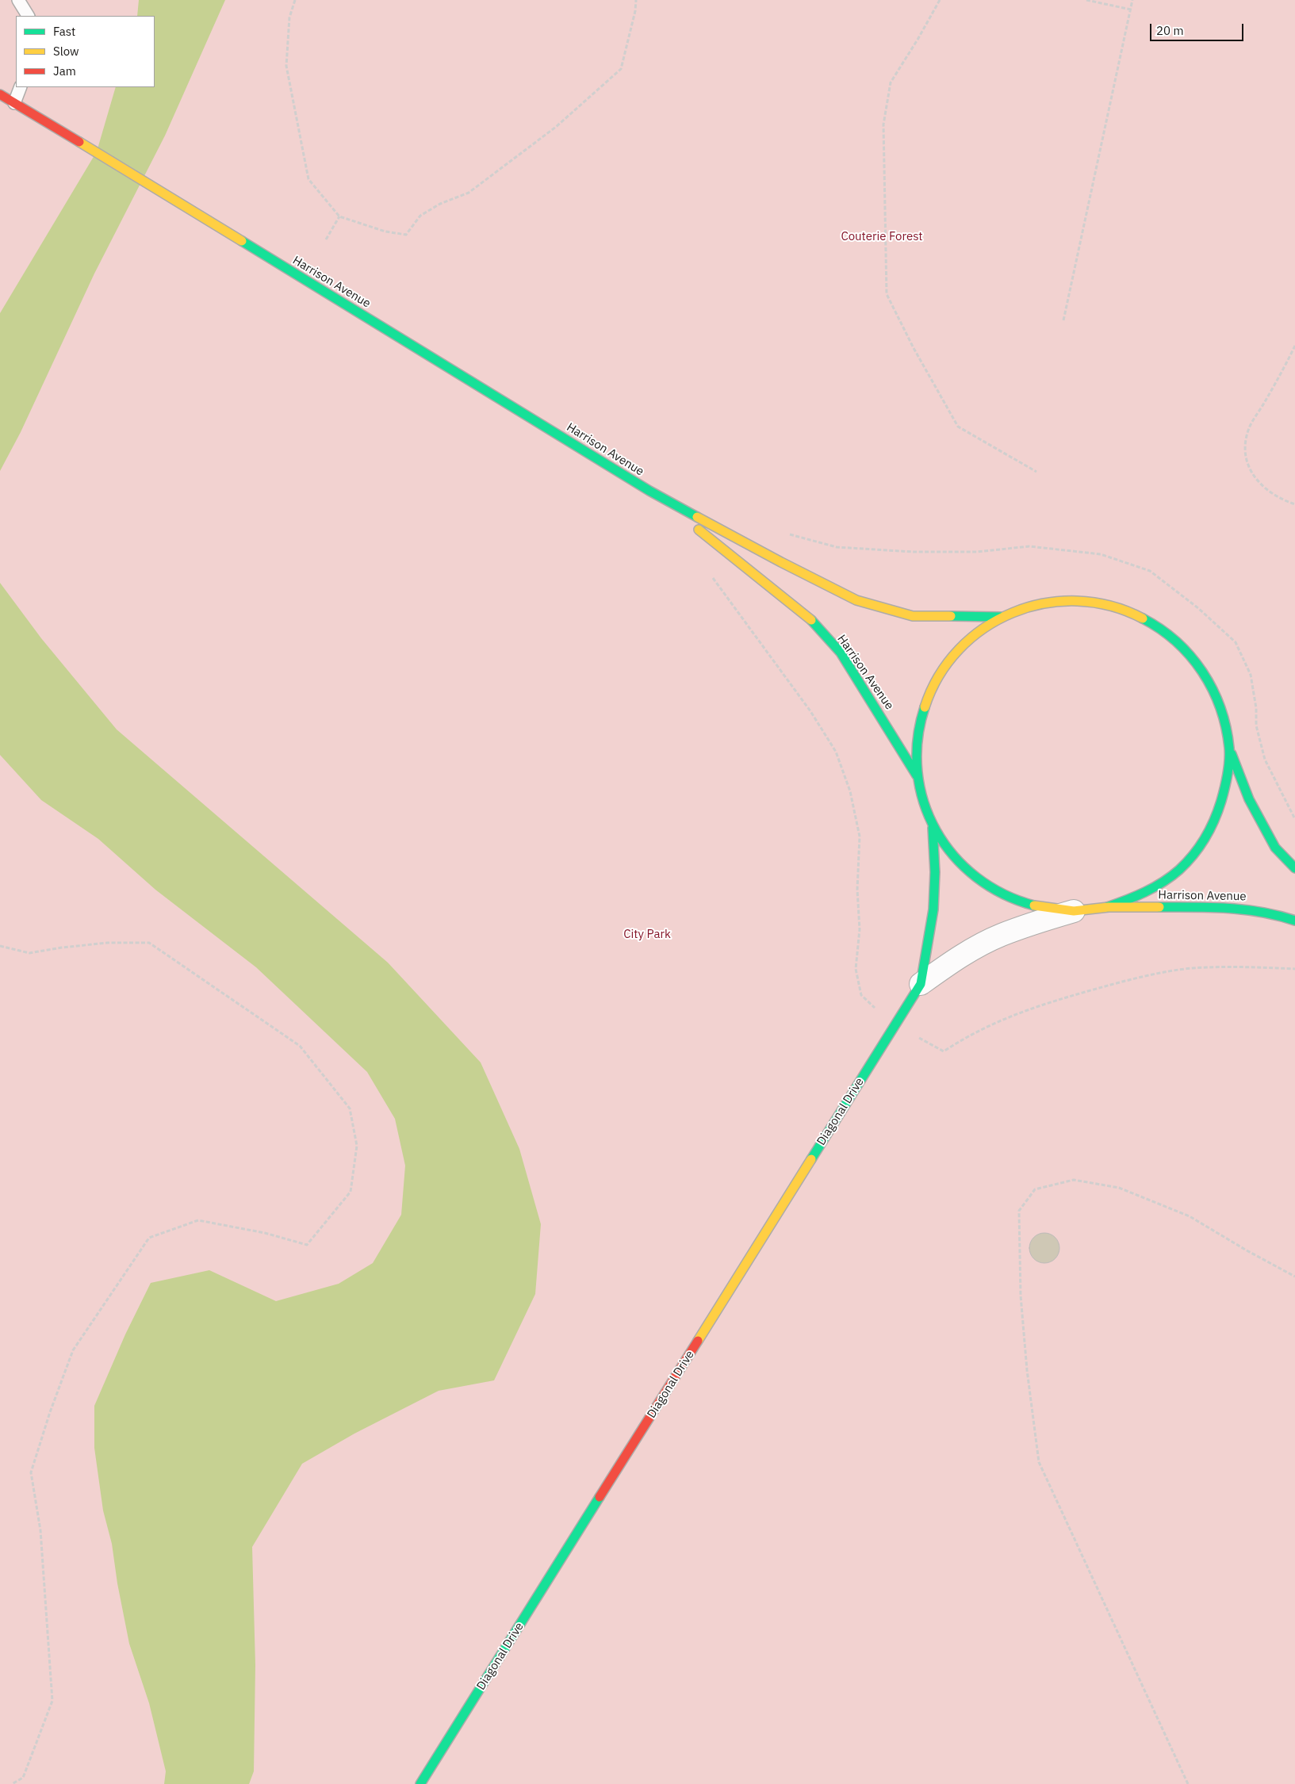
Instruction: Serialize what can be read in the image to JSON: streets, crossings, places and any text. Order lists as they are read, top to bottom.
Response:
{
  "streets": {
    "street": ["Harrison Avenue", "Diagonal Drive"]
  },
  "crossings": [
    ["Harrison Avenue", "Diagonal Drive"]
  ],
  "parks": ["Couterie Forest", "City Park"],
  "legend": ["Fast", "Slow", "Jam"],
  "scale_bar": "20 m"
}
